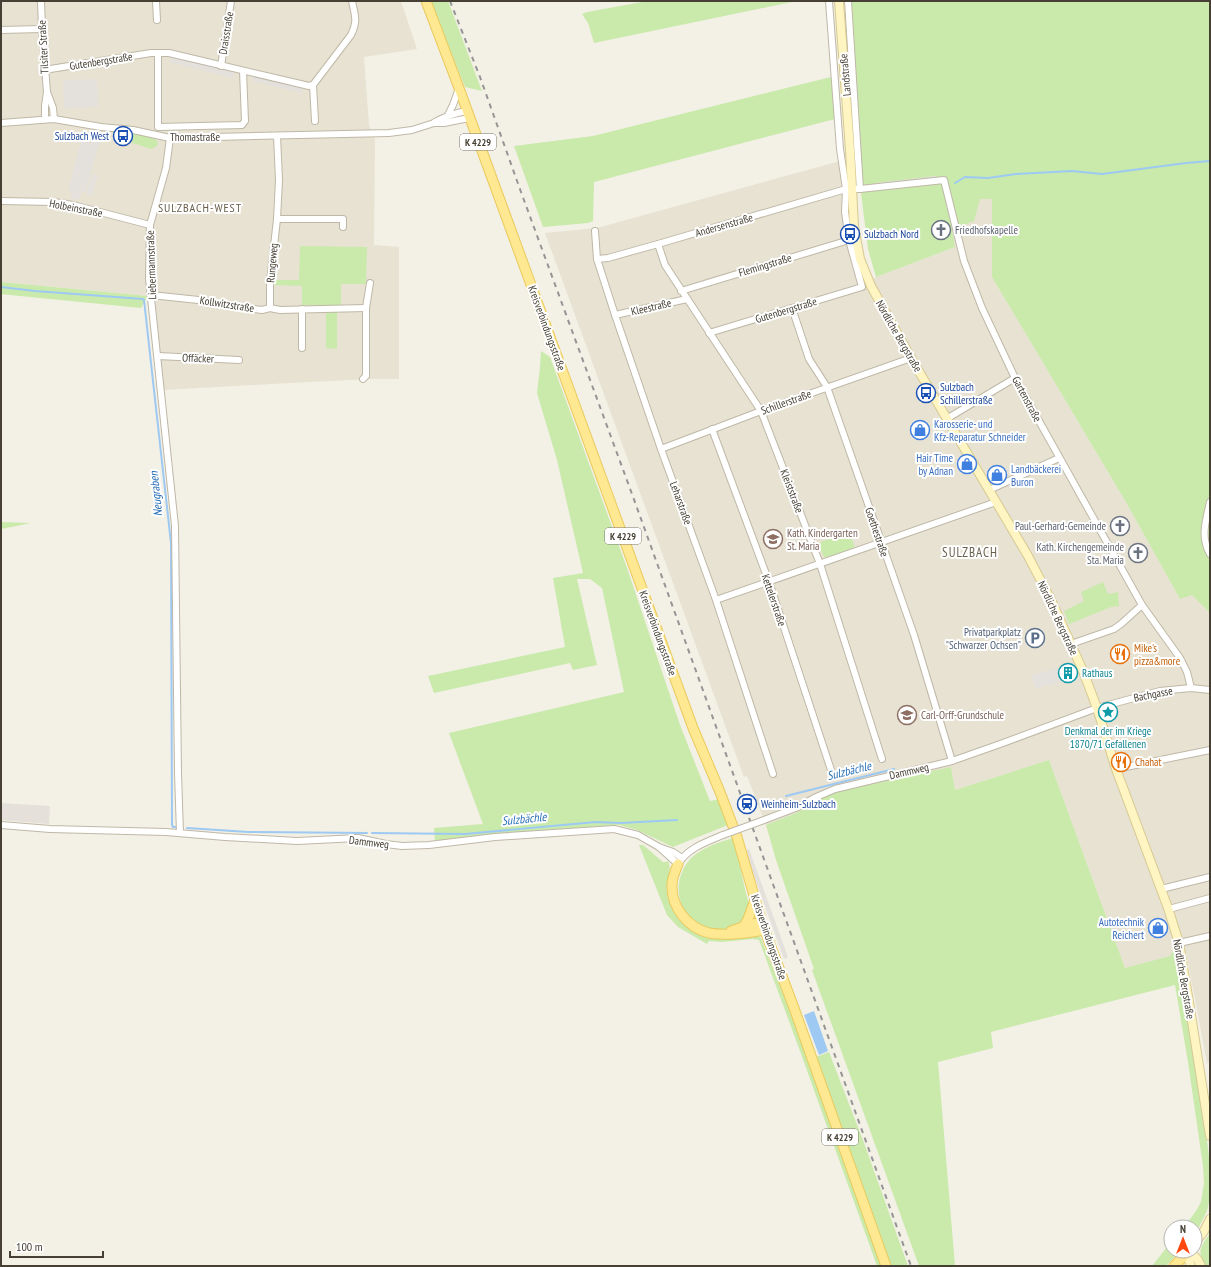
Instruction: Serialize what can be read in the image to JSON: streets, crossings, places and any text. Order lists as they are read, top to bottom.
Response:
{
  "streets": {
    "main road": [
      "Landstraße",
      "K 4229",
      "Kreisverbindungsstraße",
      "Nördliche Bergstraße"
    ],
    "street": [
      "Draisstraße",
      "Tilsiter Straße",
      "Gutenbergstraße",
      "Thomastraße",
      "Holbeinstraße",
      "Andersenstraße",
      "Rungeweg",
      "Liebermannstraße",
      "Flemingstraße",
      "Kollwitzstraße",
      "Kleestraße",
      "Offäcker",
      "Gartenstraße",
      "Schillerstraße",
      "Kleiststraße",
      "Leharstraße",
      "Goethestraße",
      "Kettelerstraße",
      "Bachgasse",
      "Dammweg"
    ]
  },
  "crossings": [
    ["Draisstraße", "Gutenbergstraße"],
    ["Tilsiter Straße", "Gutenbergstraße"],
    ["Tilsiter Straße", "Thomastraße"],
    ["Gutenbergstraße", "Flemingstraße"],
    ["Gutenbergstraße", "Kleiststraße"],
    ["Gutenbergstraße", "Goethestraße"],
    ["Landstraße", "Nördliche Bergstraße"],
    ["Thomastraße", "Rungeweg"],
    ["Thomastraße", "Liebermannstraße"],
    ["Holbeinstraße", "Liebermannstraße"],
    ["Andersenstraße", "Nördliche Bergstraße"],
    ["Andersenstraße", "Gartenstraße"],
    ["Andersenstraße", "Kleiststraße"],
    ["Andersenstraße", "Leharstraße"],
    ["Rungeweg", "Kollwitzstraße"],
    ["Liebermannstraße", "Kollwitzstraße"],
    ["Liebermannstraße", "Offäcker"],
    ["Liebermannstraße", "Dammweg"],
    ["Flemingstraße", "Kleiststraße"],
    ["Kleestraße", "Kleiststraße"],
    ["Kleestraße", "Leharstraße"],
    ["Nördliche Bergstraße", "Schillerstraße"],
    ["Nördliche Bergstraße", "Bachgasse"],
    ["Nördliche Bergstraße", "Dammweg"],
    ["Gartenstraße", "Bachgasse"],
    ["Schillerstraße", "Kleiststraße"],
    ["Schillerstraße", "Leharstraße"],
    ["Schillerstraße", "Goethestraße"],
    ["Schillerstraße", "Kettelerstraße"],
    ["Goethestraße", "Dammweg"],
    ["Bachgasse", "Dammweg"]
  ],
  "districts": ["SULZBACH-WEST", "SULZBACH"],
  "water": ["Neugraben", "Sulzbächle"],
  "places": {
    "bus stop": ["Sulzbach West", "Sulzbach Nord", "Sulzbach Schillerstraße"],
    "church": ["Friedhofskapelle", "Paul-Gerhard-Gemeinde", "Kath. Kirchengemeinde Sta. Maria"],
    "shop": [
      "Karosserie- und Kfz-Reparatur Schneider",
      "Hair Time by Adnan",
      "Landbäckerei Buron",
      "Autotechnik Reichert"
    ],
    "school or university": ["Kath. Kindergarten St. Maria", "Carl-Orff-Grundschule"],
    "parking": ["Privatparkplatz \"Schwarzer Ochsen\""],
    "restaurant": ["Mike's pizza&more", "Chahat"],
    "building": ["Rathaus"],
    "place": ["Denkmal der im Kriege 1870/71 Gefallenen"],
    "station": ["Weinheim-Sulzbach"]
  },
  "scale_bar": "100 m",
  "north": "top"
}
